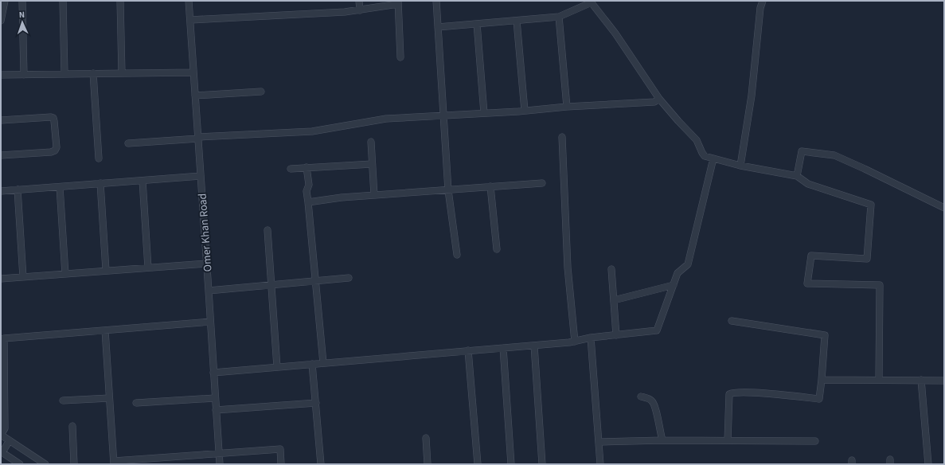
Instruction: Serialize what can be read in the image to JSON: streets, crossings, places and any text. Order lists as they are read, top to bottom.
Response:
{
  "streets": {
    "street": ["Omer Khan Road"]
  },
  "north": "top"
}
